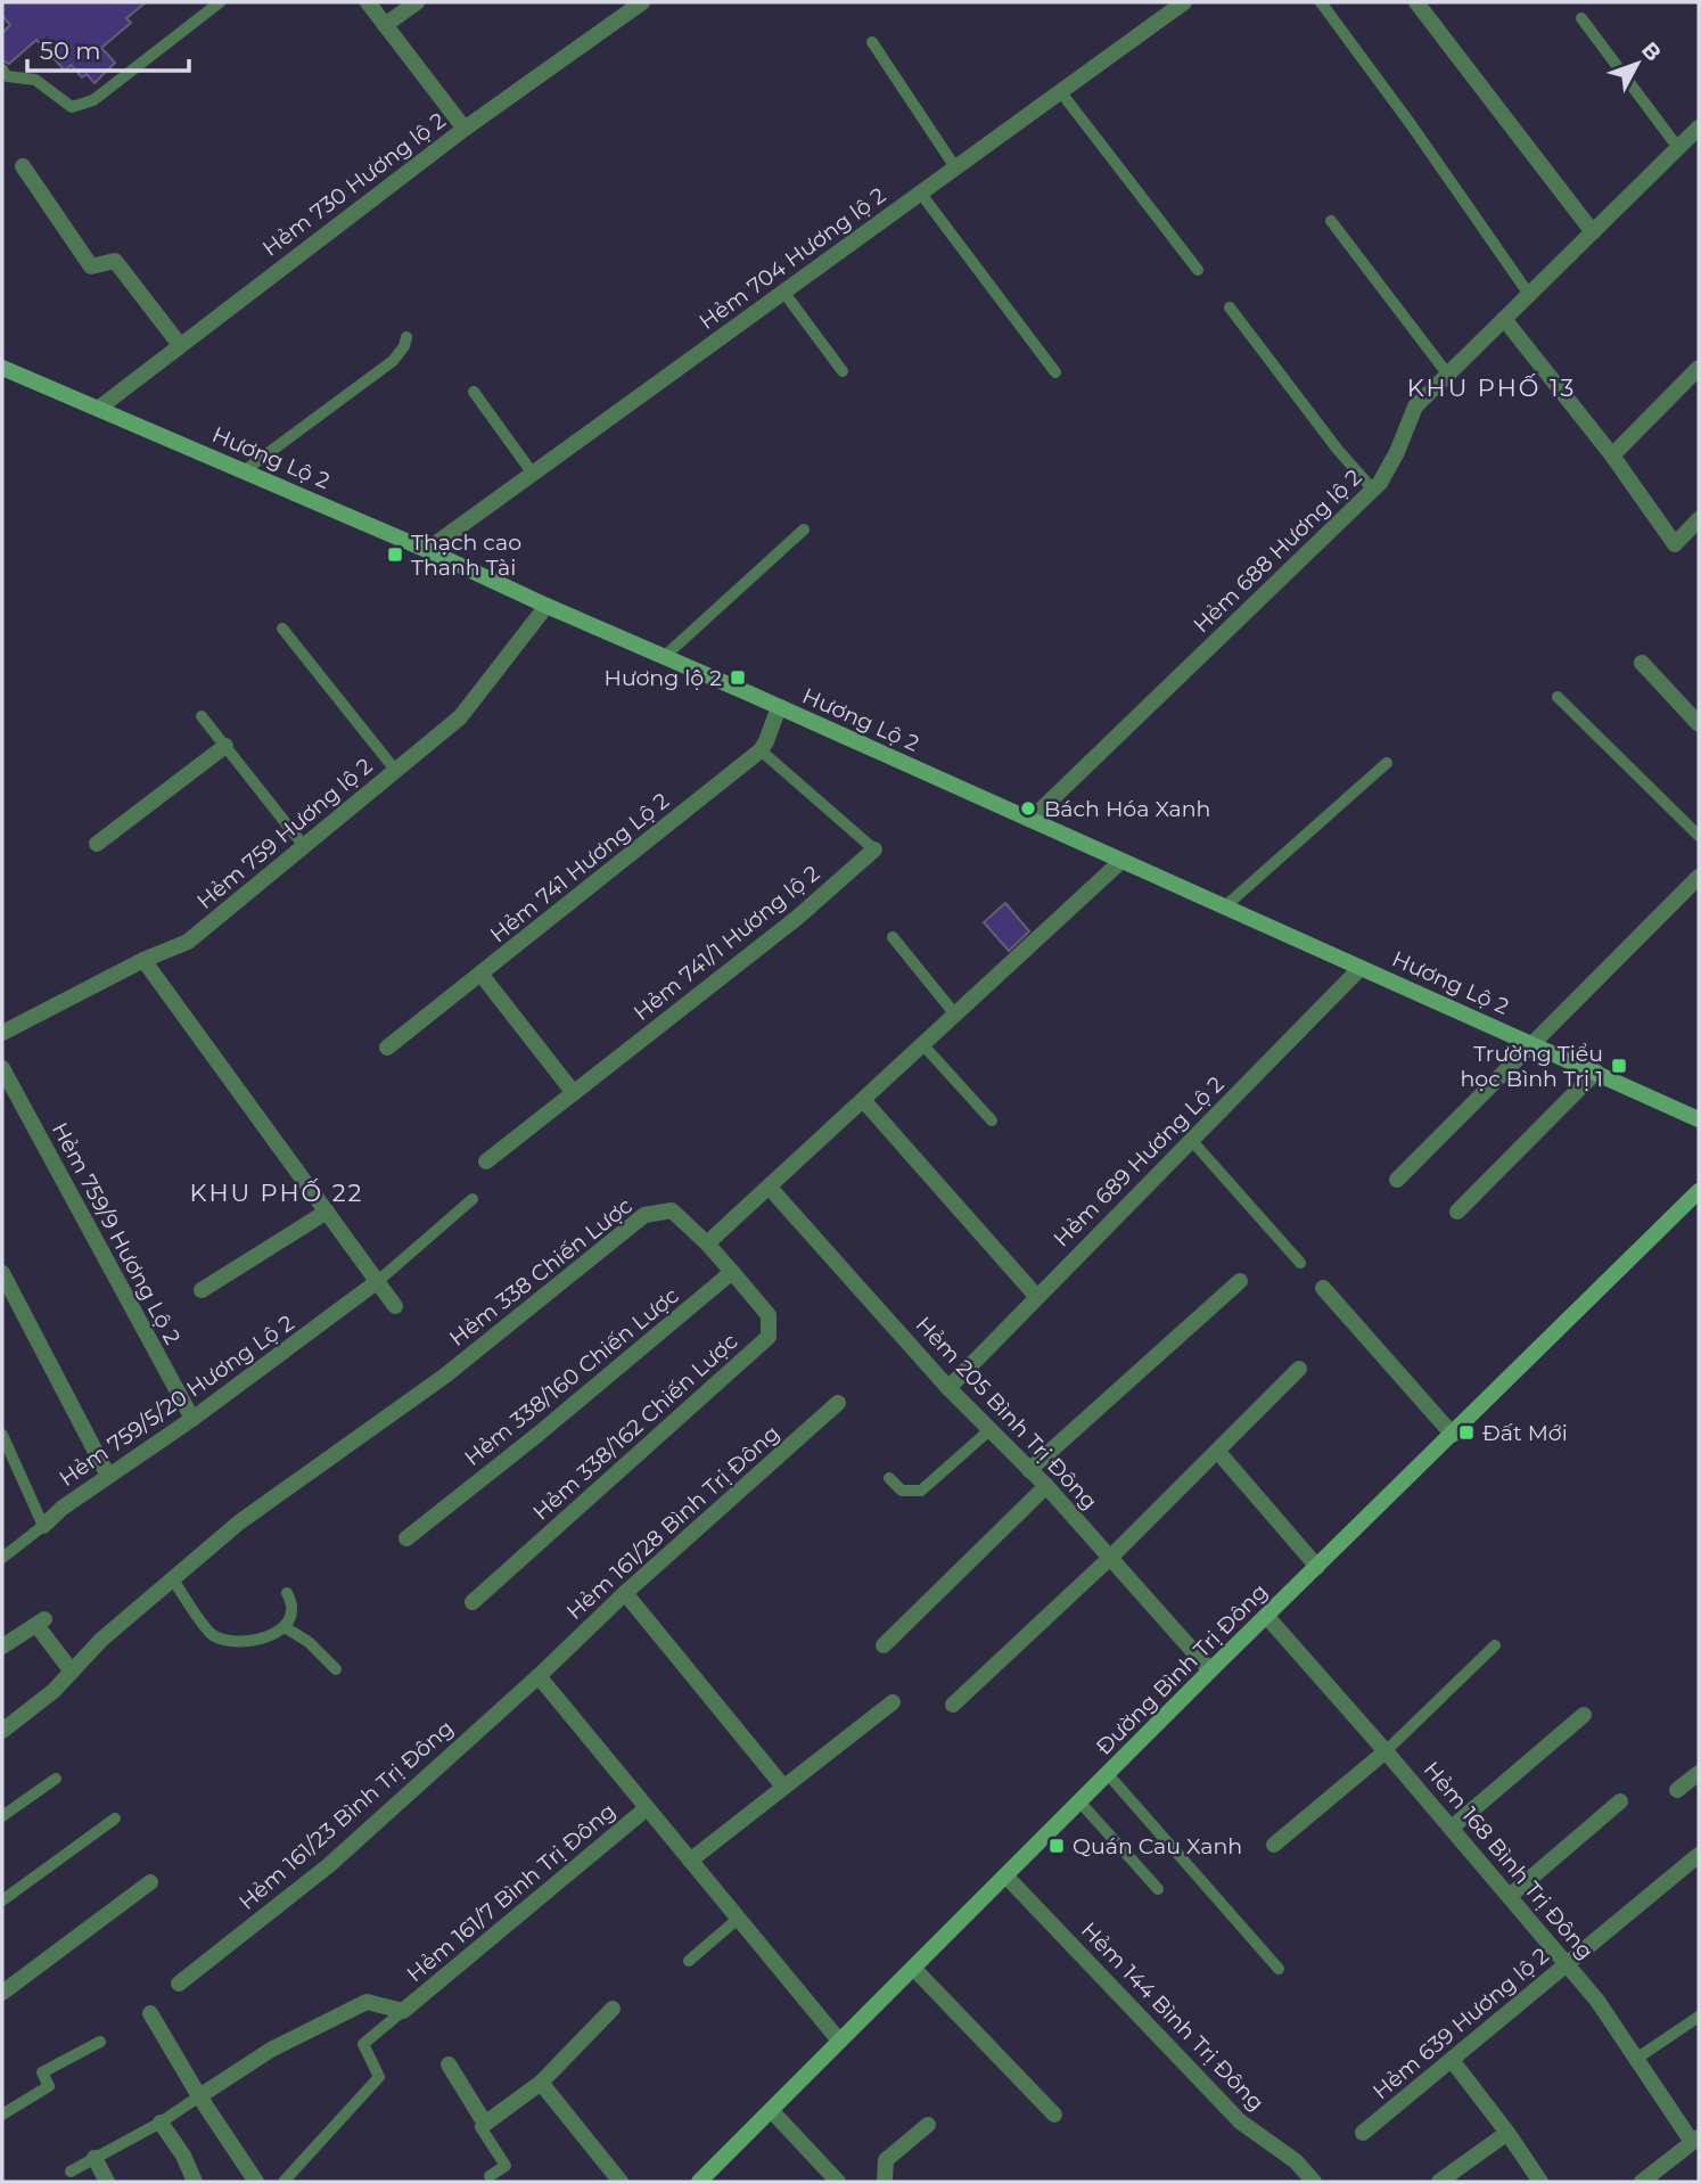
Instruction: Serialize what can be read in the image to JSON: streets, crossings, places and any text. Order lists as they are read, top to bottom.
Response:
{
  "streets": {
    "main road": ["Hương Lộ 2", "Đường Bình Trị Đông"],
    "street": [
      "Hẻm 730 Hương lộ 2",
      "Hẻm 704 Hương lộ 2",
      "Hẻm 688 Hương lộ 2",
      "Hẻm 759 Hương lộ 2",
      "Hẻm 741 Hương Lộ 2",
      "Hẻm 741/1 Hương lộ 2",
      "Hẻm 689 Hương Lộ 2",
      "Hẻm 759/9 Hương Lộ 2",
      "Hẻm 338 Chiến Lược",
      "Hẻm 338/160 Chiến Lược",
      "Hẻm 759/5/20 Hương Lộ 2",
      "Hẻm 205 Bình Trị Đông",
      "Hẻm 338/162 Chiến Lược",
      "Hẻm 161/28 Bình Trị Đông",
      "Hẻm 161/23 Bình Trị Đông",
      "Hẻm 168 Bình Trị Đông",
      "Hẻm 161/7 Bình Trị Đông",
      "Hẻm 144 Bình Trị Đông",
      "Hẻm 639 Hương lộ 2"
    ]
  },
  "crossings": [
    ["Hẻm 730 Hương lộ 2", "Hương Lộ 2"],
    ["Hẻm 704 Hương lộ 2", "Hương Lộ 2"],
    ["Hương Lộ 2", "Hẻm 688 Hương lộ 2"],
    ["Hương Lộ 2", "Hẻm 759 Hương lộ 2"],
    ["Hương Lộ 2", "Hẻm 741 Hương Lộ 2"],
    ["Hương Lộ 2", "Hẻm 689 Hương Lộ 2"],
    ["Hẻm 741 Hương Lộ 2", "Hẻm 741/1 Hương lộ 2"],
    ["Hẻm 689 Hương Lộ 2", "Hẻm 205 Bình Trị Đông"],
    ["Hẻm 759/9 Hương Lộ 2", "Hẻm 759/5/20 Hương Lộ 2"],
    ["Hẻm 338/160 Chiến Lược", "Hẻm 338/162 Chiến Lược"],
    ["Hẻm 205 Bình Trị Đông", "Đường Bình Trị Đông"],
    ["Hẻm 161/28 Bình Trị Đông", "Hẻm 161/23 Bình Trị Đông"],
    ["Đường Bình Trị Đông", "Hẻm 168 Bình Trị Đông"],
    ["Đường Bình Trị Đông", "Hẻm 144 Bình Trị Đông"],
    ["Hẻm 168 Bình Trị Đông", "Hẻm 639 Hương lộ 2"]
  ],
  "districts": ["KHU PHỐ 13", "KHU PHỐ 22"],
  "places": {
    "transit": [
      "Thạch cao Thanh Tài",
      "Hương lộ 2",
      "Trường Tiểu học Bình Trị 1",
      "Đất Mới",
      "Quán Cau Xanh"
    ],
    "other": ["Bách Hóa Xanh"]
  },
  "scale_bar": "50 m",
  "north": "top right"
}
